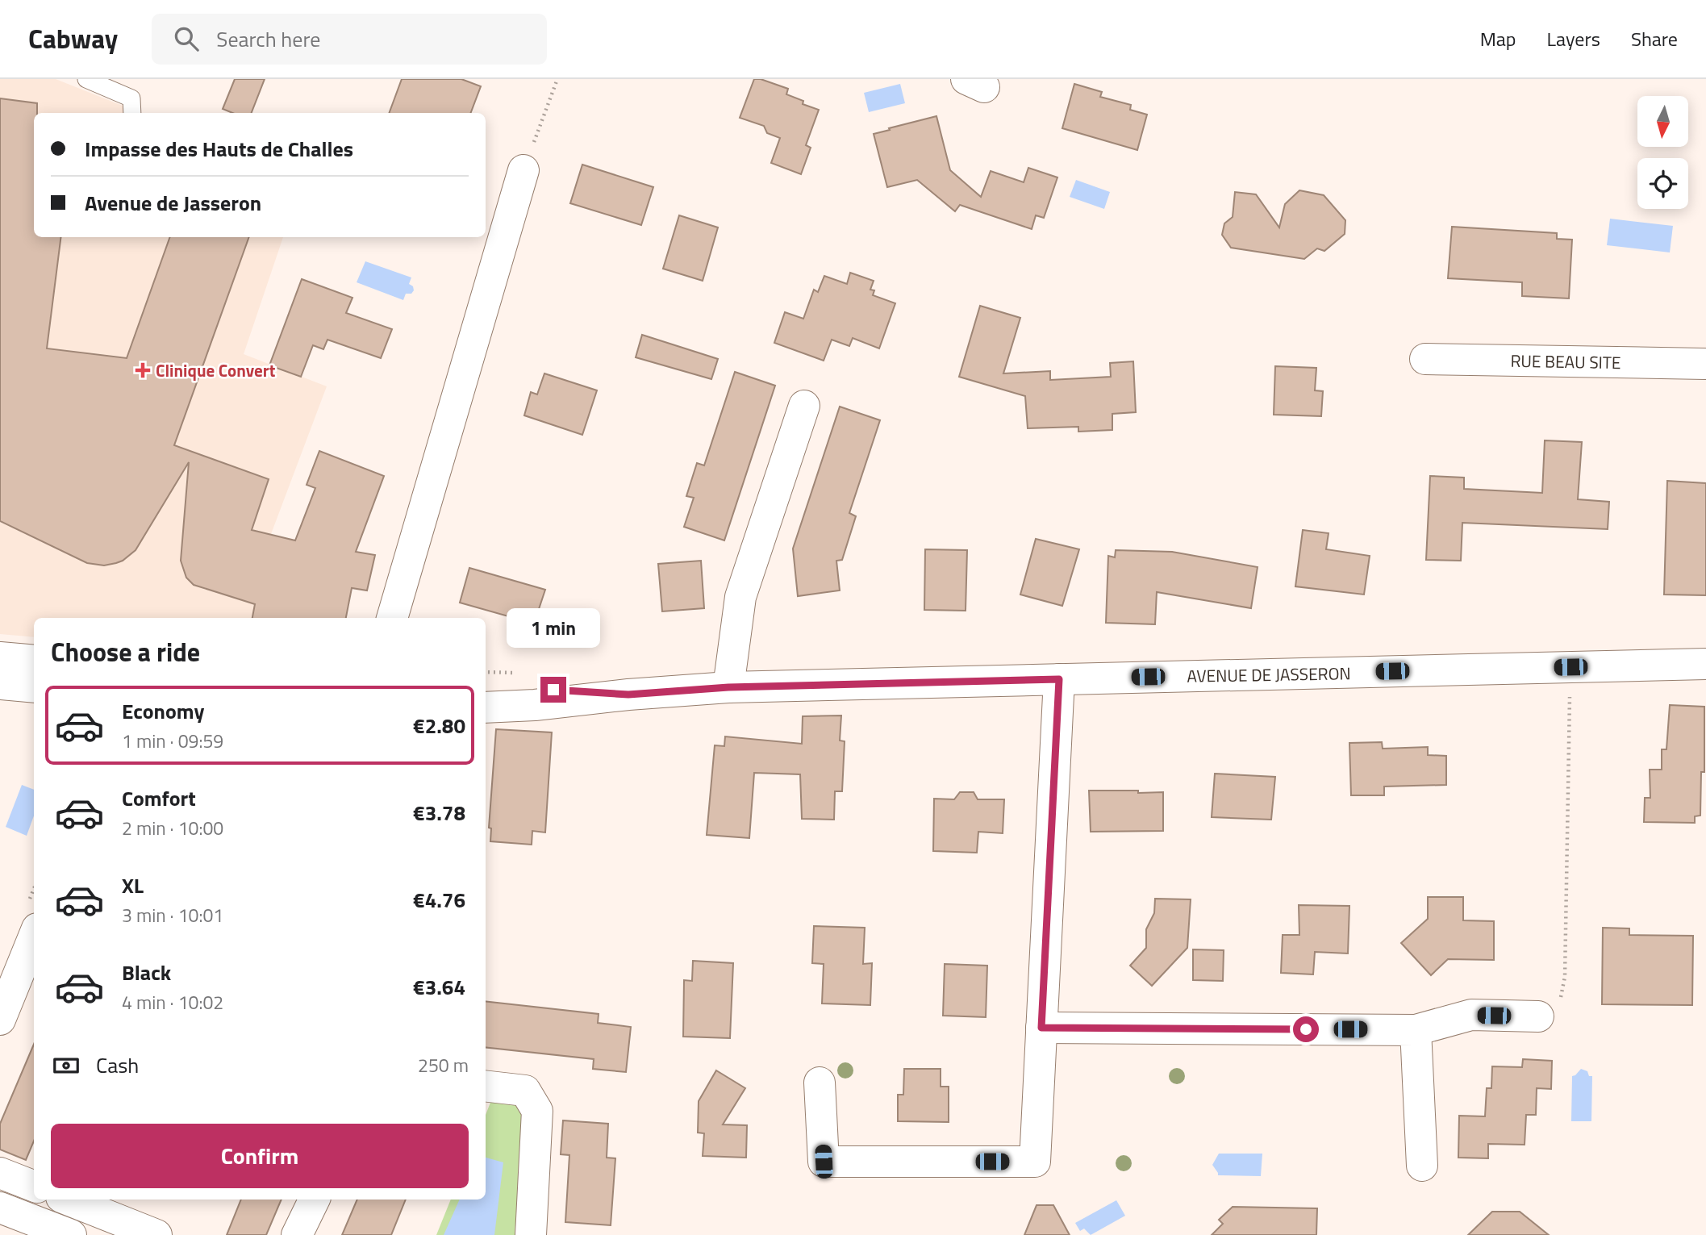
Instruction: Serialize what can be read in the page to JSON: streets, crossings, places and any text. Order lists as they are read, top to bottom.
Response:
{
  "streets": {
    "street": ["RUE BEAU SITE", "AVENUE DE JASSERON"]
  },
  "places": {
    "health": ["Clinique Convert"]
  },
  "north": "bottom",
  "page": {
    "header": "Cabway",
    "search": "Search here",
    "nav": ["Map", "Layers", "Share"],
    "banner": ["Impasse des Hauts de Challes", "Avenue de Jasseron"],
    "bubble": "1 min",
    "heading": "Choose a ride",
    "list": [
      {
        "name": "Economy",
        "note": "1 min · 09:59",
        "value": "€2.80"
      },
      {
        "name": "Comfort",
        "note": "2 min · 10:00",
        "value": "€3.78"
      },
      {
        "name": "XL",
        "note": "3 min · 10:01",
        "value": "€4.76"
      },
      {
        "name": "Black",
        "note": "4 min · 10:02",
        "value": "€3.64"
      }
    ],
    "pay": ["Cash", "250 m"],
    "buttons": "Confirm"
  }
}
